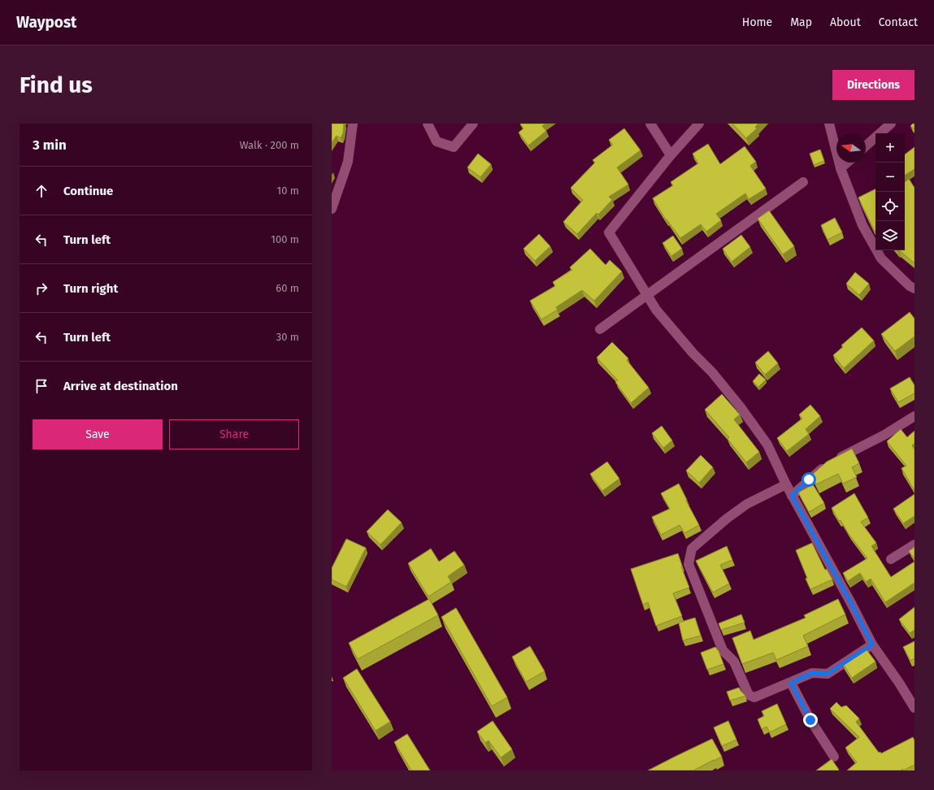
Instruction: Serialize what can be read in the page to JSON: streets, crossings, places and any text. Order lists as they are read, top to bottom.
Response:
{
  "north": "left",
  "page": {
    "header": "Waypost",
    "nav": [
      "Home",
      "Map",
      "About",
      "Contact"
    ],
    "buttons": [
      "Directions",
      ["Save", "Share"]
    ],
    "title": "Find us",
    "heading": ["3 min", "Walk · 200 m"],
    "map_buttons": ["+", "−"],
    "list": [
      ["Continue", "10 m"],
      ["Turn left", "100 m"],
      ["Turn right", "60 m"],
      ["Turn left", "30 m"],
      "Arrive at destination"
    ]
  }
}
